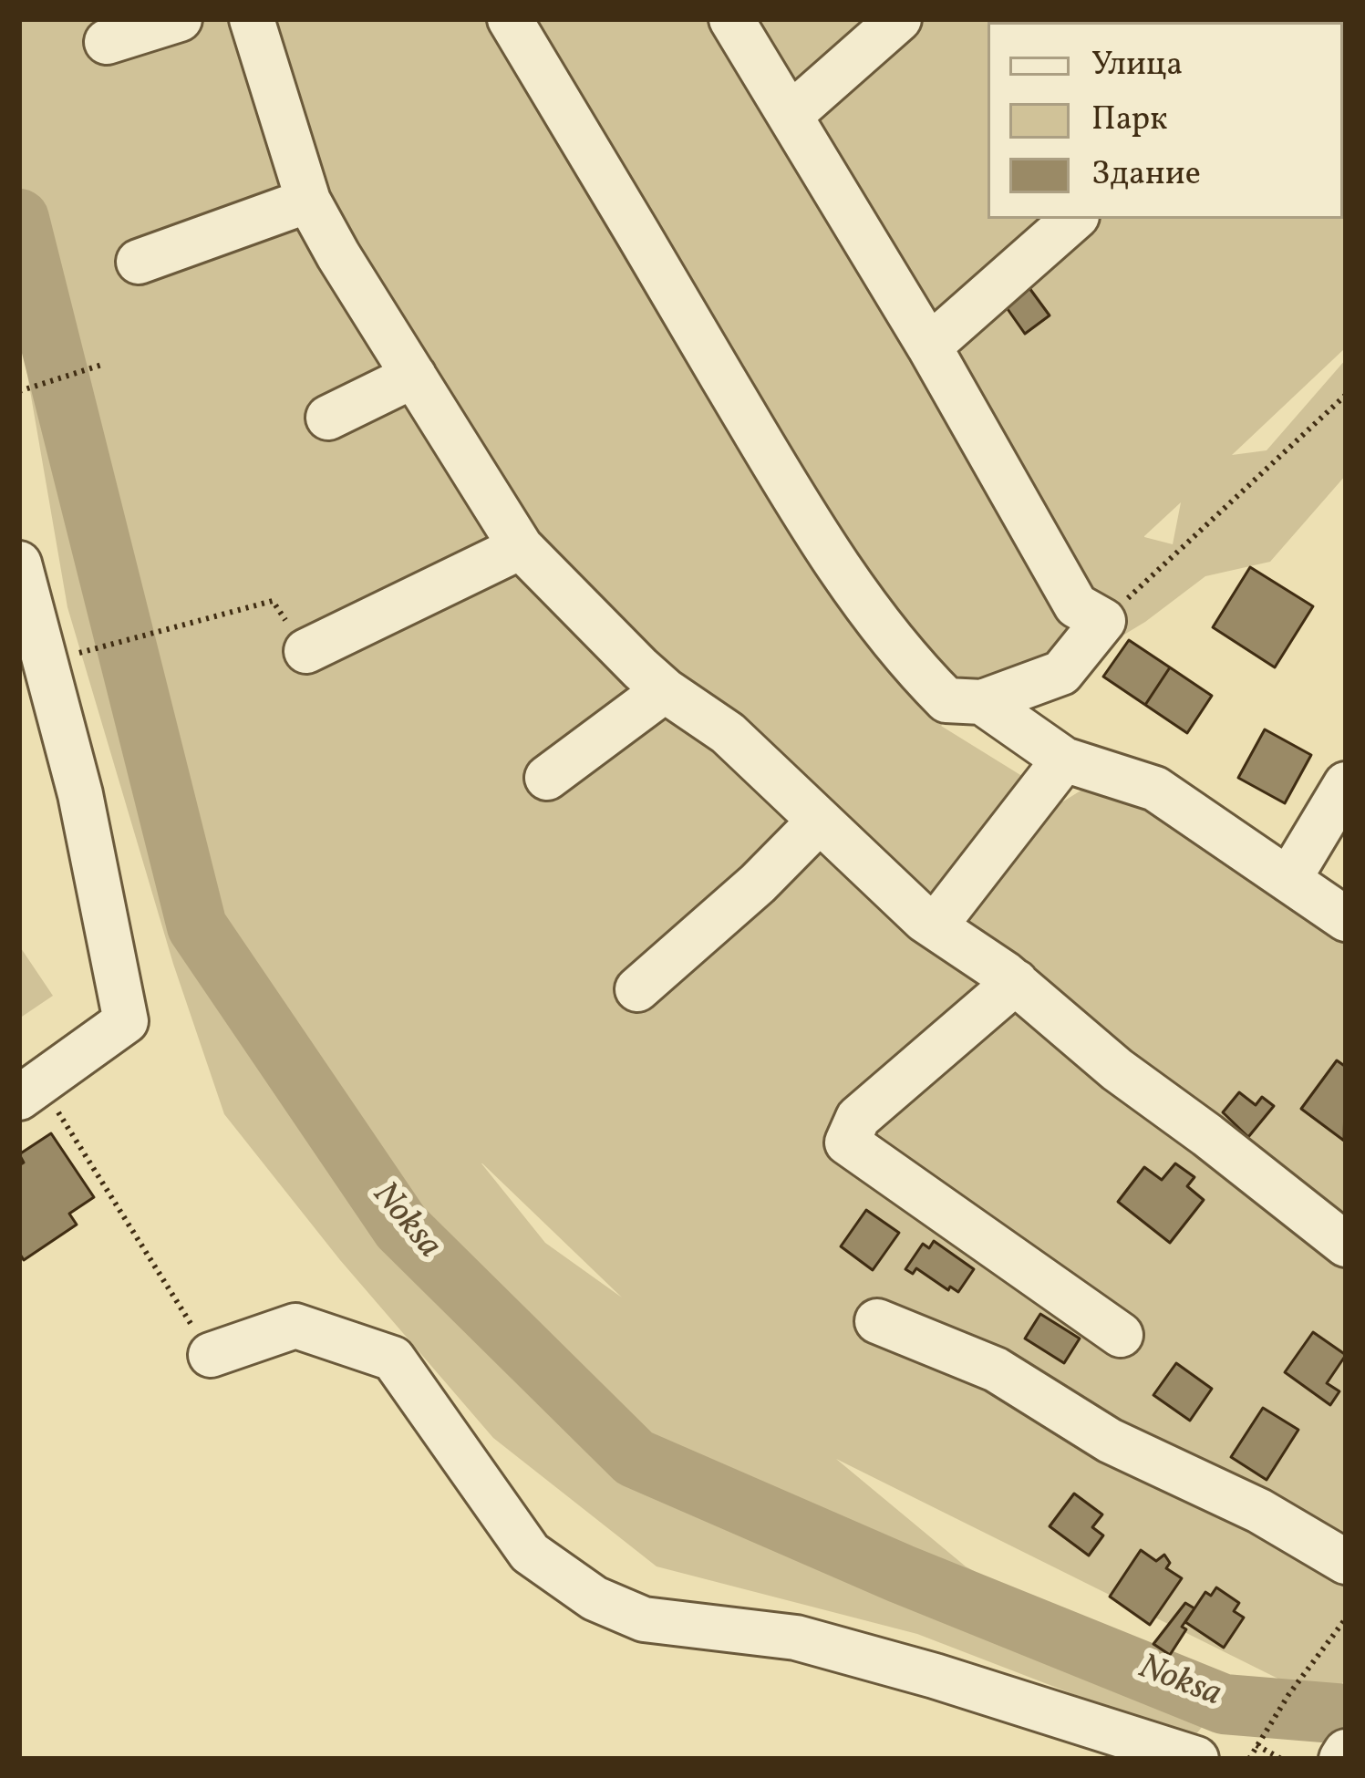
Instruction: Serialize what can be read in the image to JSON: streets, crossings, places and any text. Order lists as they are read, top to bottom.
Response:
{
  "water": ["Noksa"],
  "legend": ["Улица", "Парк", "Здание"]
}
